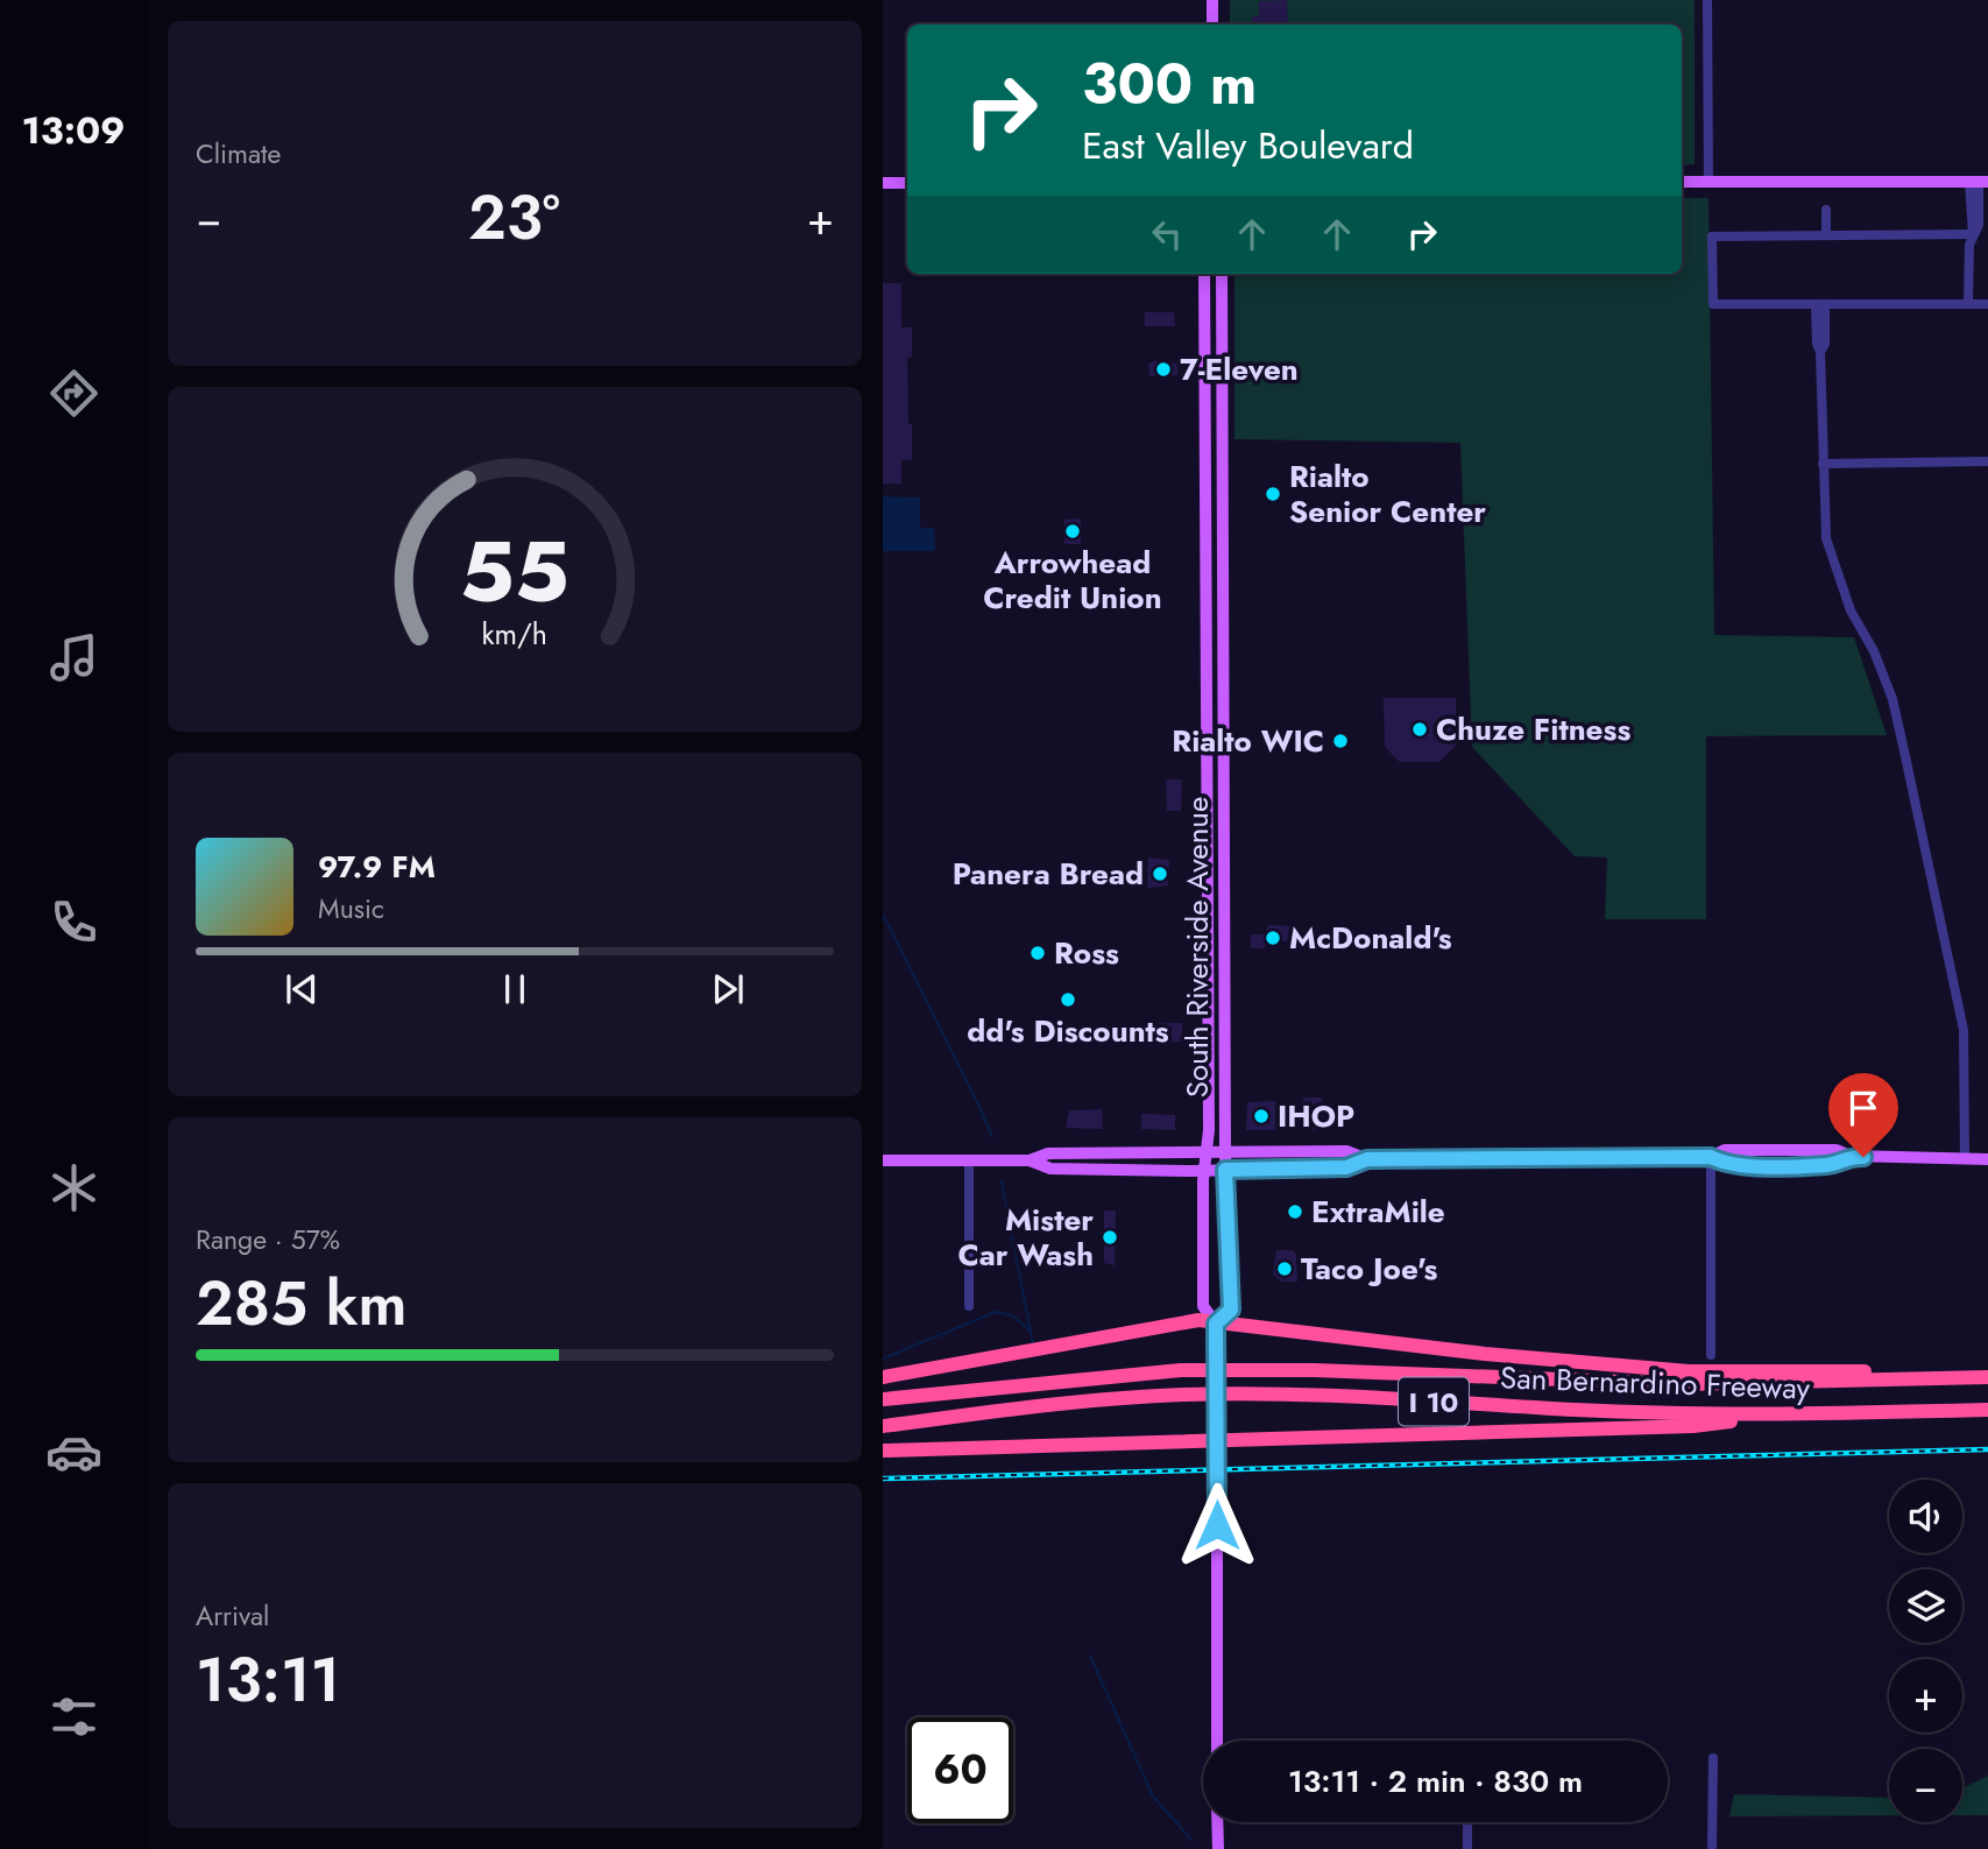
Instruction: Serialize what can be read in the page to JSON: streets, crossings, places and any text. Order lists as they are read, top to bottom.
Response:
{
  "streets": {
    "highway": ["San Bernardino Freeway", "I 10"],
    "main road": ["South Riverside Avenue"]
  },
  "places": [
    "7-Eleven",
    "Rialto Senior Center",
    "Arrowhead Credit Union",
    "Chuze Fitness",
    "Rialto WIC",
    "Panera Bread",
    "McDonald's",
    "Ross",
    "dd's Discounts",
    "IHOP",
    "ExtraMile",
    "Mister Car Wash",
    "Taco Joe's"
  ],
  "page": {
    "tabs": "13:09",
    "tile": [
      "Climate",
      ["Range · 57%", "285 km"],
      ["Arrival", "13:11"]
    ],
    "turn": ["300 m", "East Valley Boulevard"],
    "heat": ["−", "23°", "+"],
    "song": ["97.9 FM", "Music"],
    "map_buttons": ["+", "−"],
    "limit": "60",
    "trip": "13:11 · 2 min · 830 m",
    "gauge": ["55", "km/h"]
  }
}
